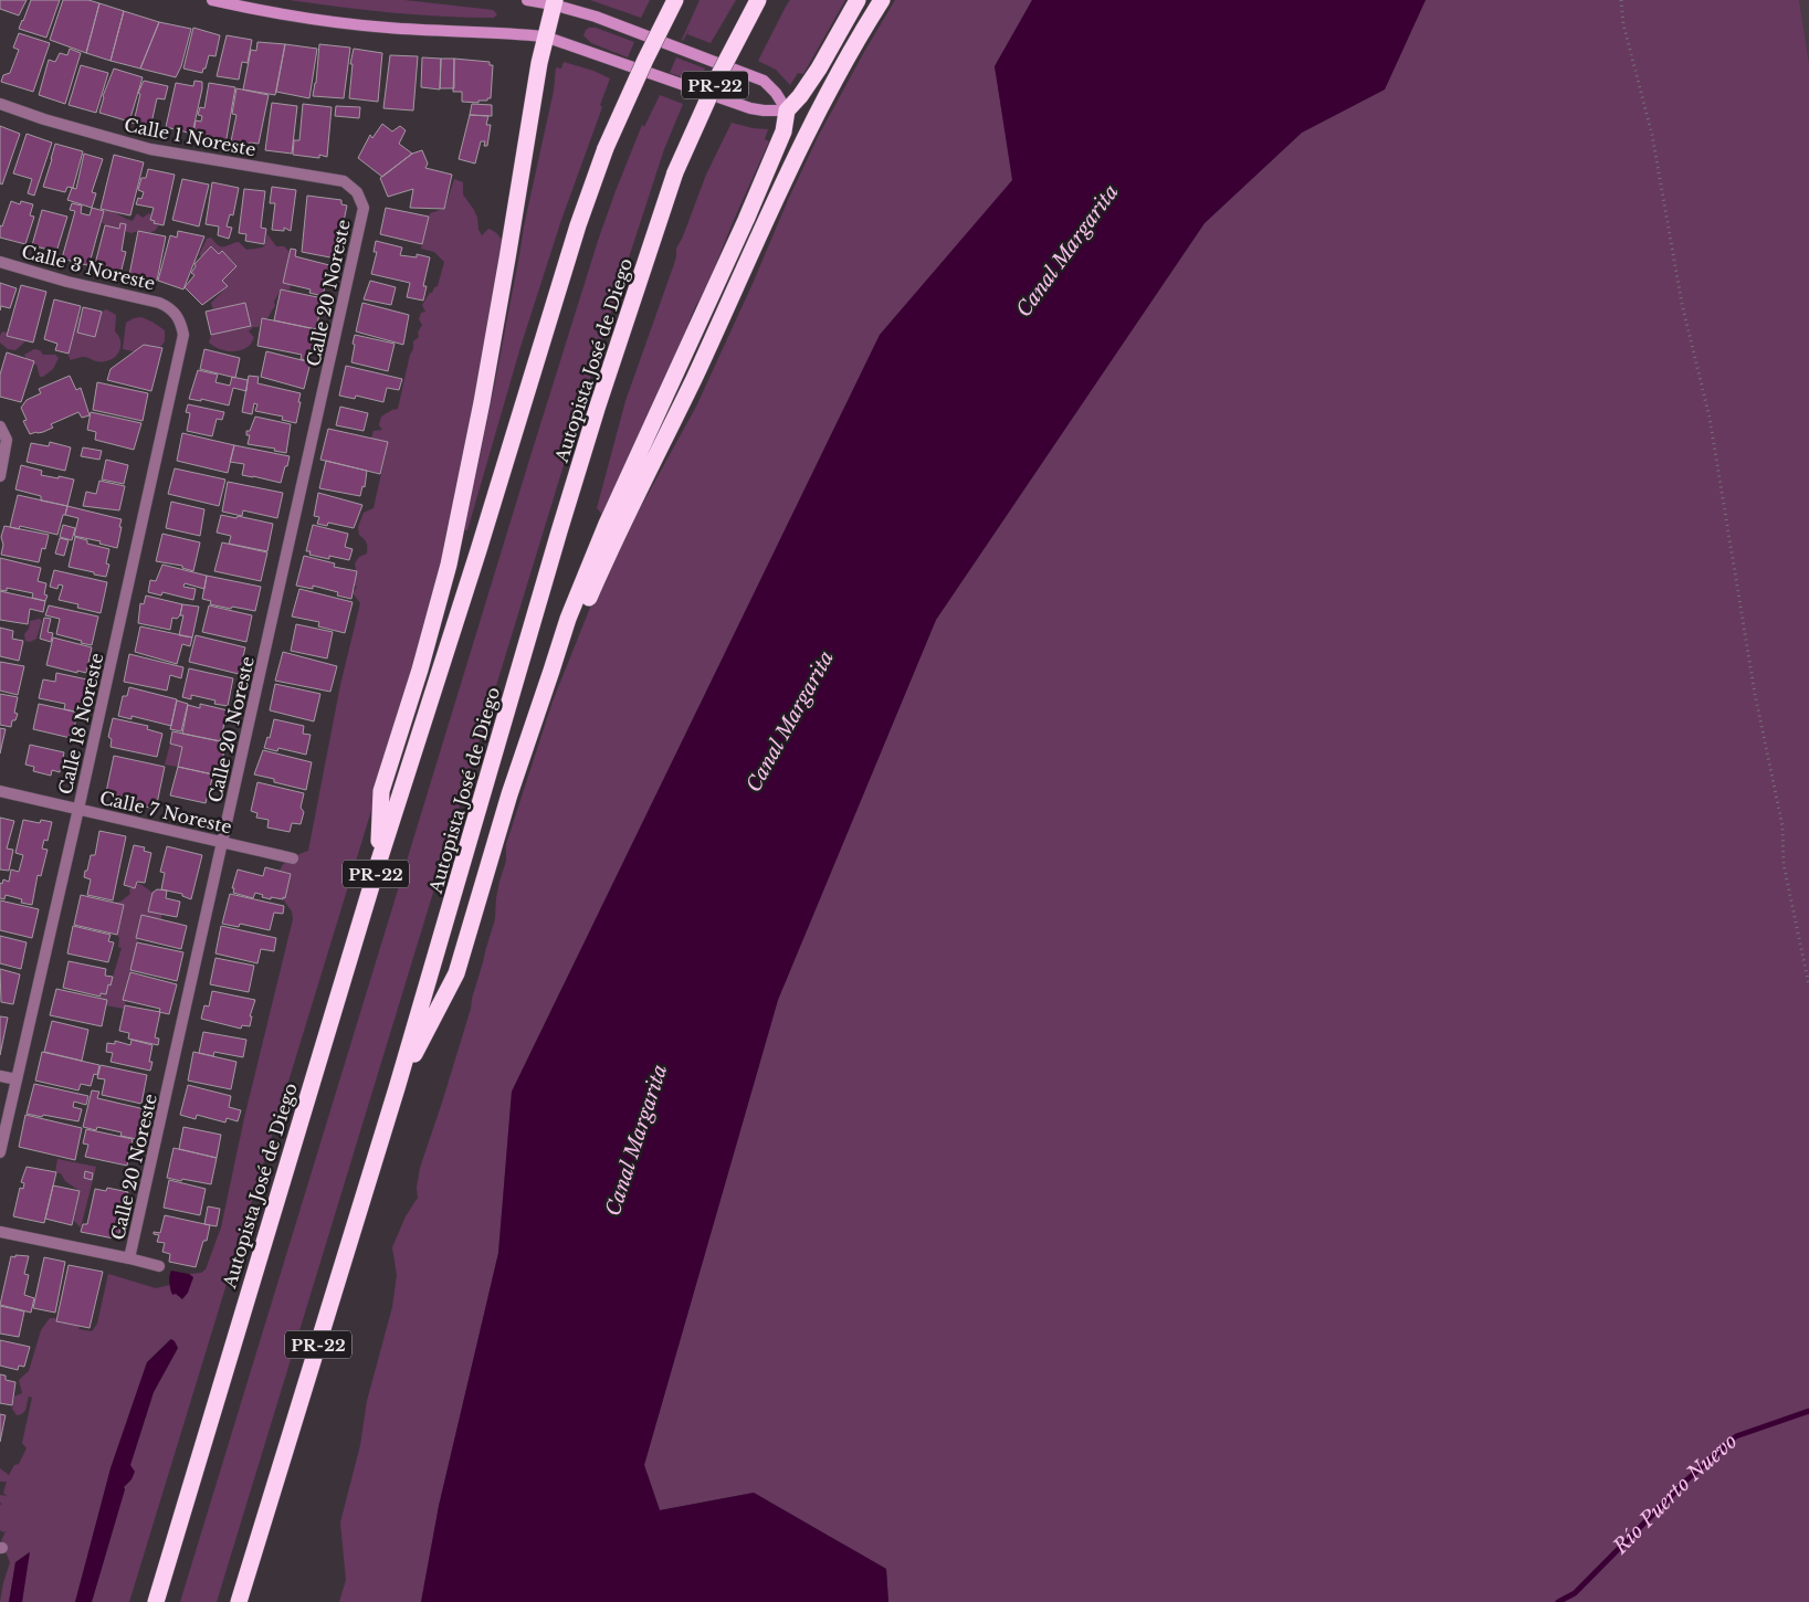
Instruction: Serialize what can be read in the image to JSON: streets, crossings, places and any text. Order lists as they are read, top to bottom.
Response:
{
  "streets": {
    "highway": ["PR-22", "Autopista José de Diego"],
    "street": [
      "Calle 1 Noreste",
      "Calle 3 Noreste",
      "Calle 20 Noreste",
      "Calle 18 Noreste",
      "Calle 7 Noreste"
    ]
  },
  "crossings": [
    ["Calle 1 Noreste", "Calle 20 Noreste"],
    ["Calle 3 Noreste", "Calle 18 Noreste"],
    ["Calle 20 Noreste", "Calle 7 Noreste"],
    ["Calle 18 Noreste", "Calle 7 Noreste"]
  ],
  "water": ["Canal Margarita", "Río Puerto Nuevo"]
}
